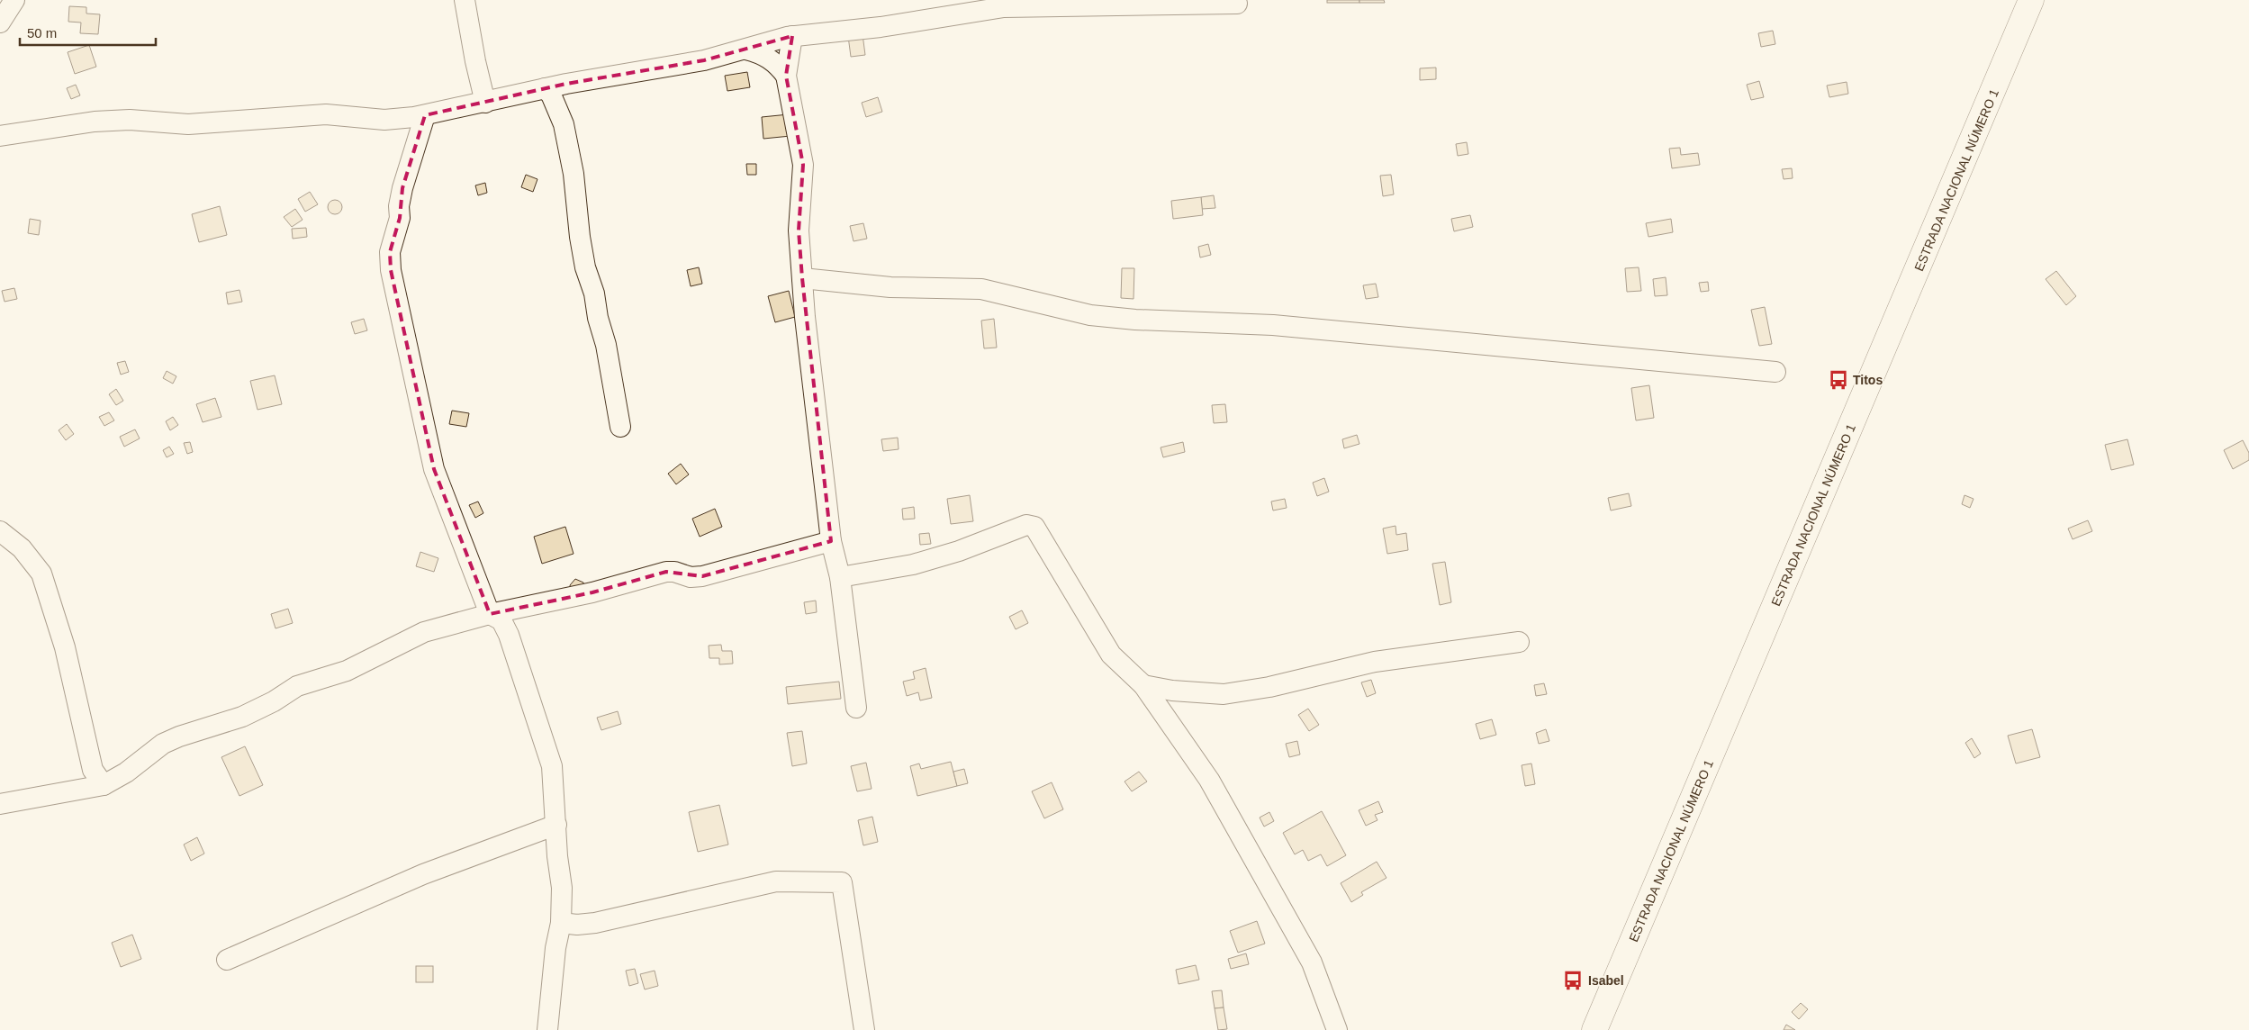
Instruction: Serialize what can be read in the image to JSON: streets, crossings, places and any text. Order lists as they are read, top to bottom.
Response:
{
  "streets": {
    "highway": ["ESTRADA NACIONAL NÚMERO 1"]
  },
  "places": {
    "bus stop": ["Titos", "Isabel"]
  },
  "scale_bar": "50 m"
}
